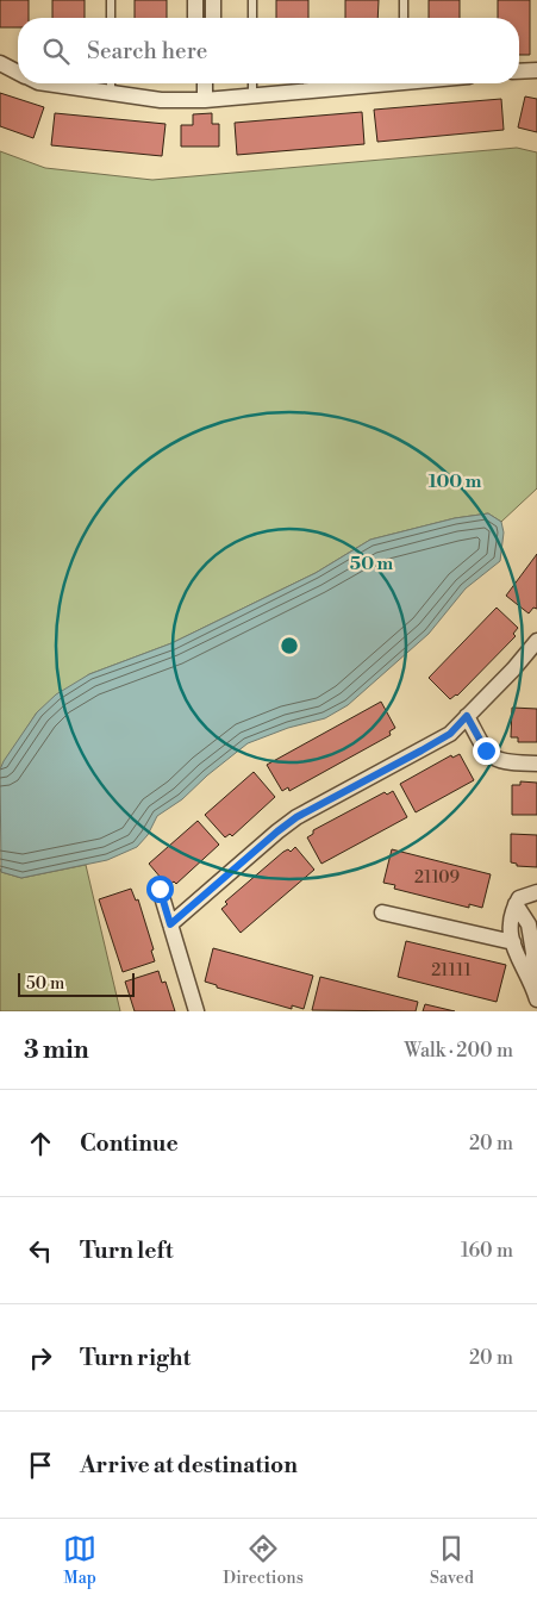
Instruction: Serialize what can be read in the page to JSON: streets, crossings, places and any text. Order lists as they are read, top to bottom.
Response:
{
  "house_numbers": ["21109", "21111"],
  "scale_bar": "50 m",
  "page": {
    "search": "Search here",
    "scale": "50 m",
    "heading": ["3 min", "Walk · 200 m"],
    "list": [
      ["Continue", "20 m"],
      ["Turn left", "160 m"],
      ["Turn right", "20 m"],
      "Arrive at destination"
    ],
    "nav": ["Map", "Directions", "Saved"]
  },
  "rings": ["100 m", "50 m"]
}
